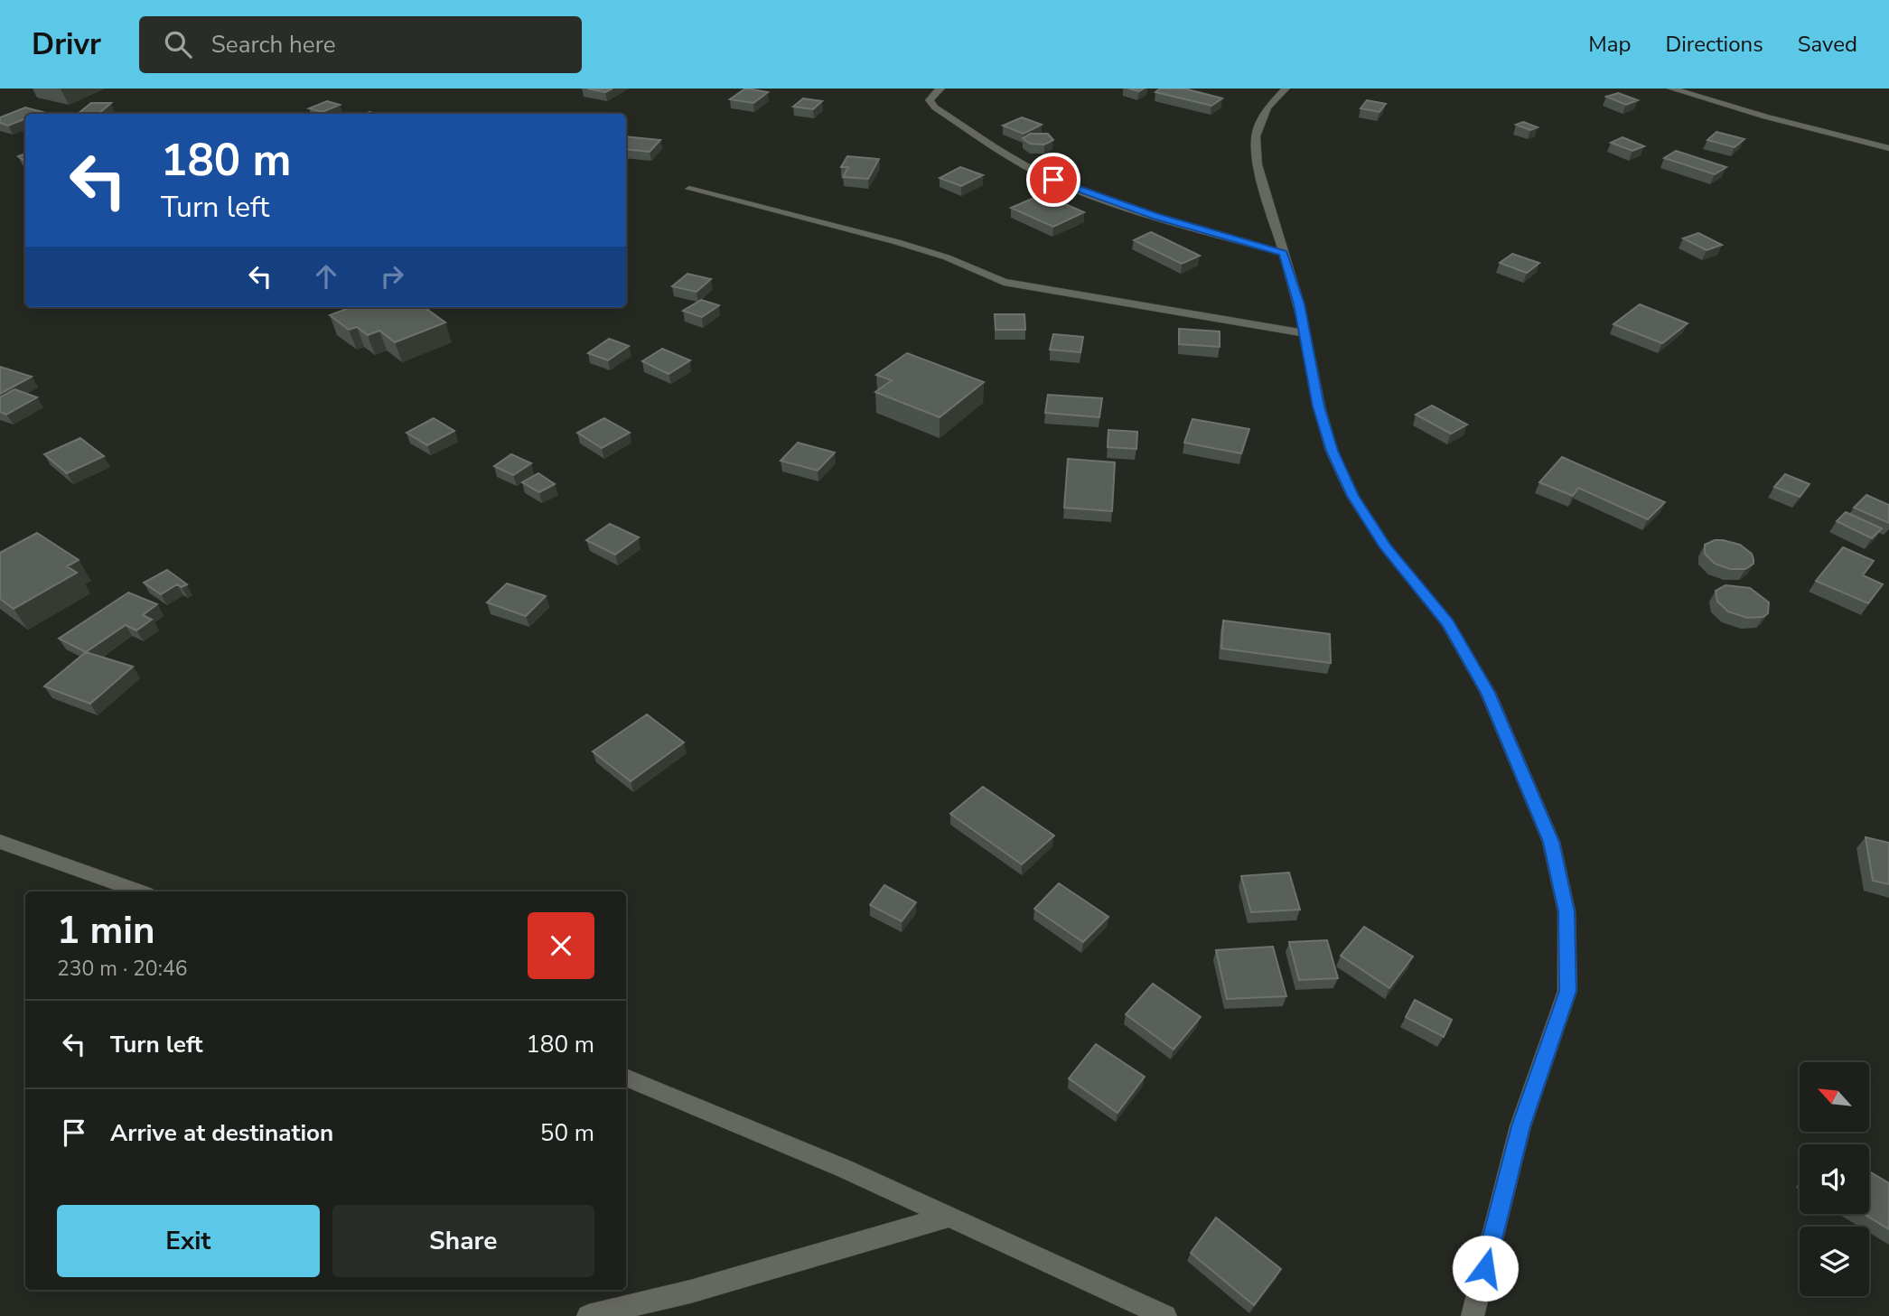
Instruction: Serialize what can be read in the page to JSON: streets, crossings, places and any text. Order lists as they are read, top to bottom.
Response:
{
  "north": "top left",
  "page": {
    "header": "Drivr",
    "search": "Search here",
    "nav": ["Map", "Directions", "Saved"],
    "turn": ["180 m", "Turn left"],
    "heading": ["1 min", "230 m · 20:46"],
    "list": [
      {
        "name": "Turn left",
        "value": "180 m"
      },
      {
        "name": "Arrive at destination",
        "value": "50 m"
      }
    ],
    "buttons": ["Exit", "Share"]
  }
}
